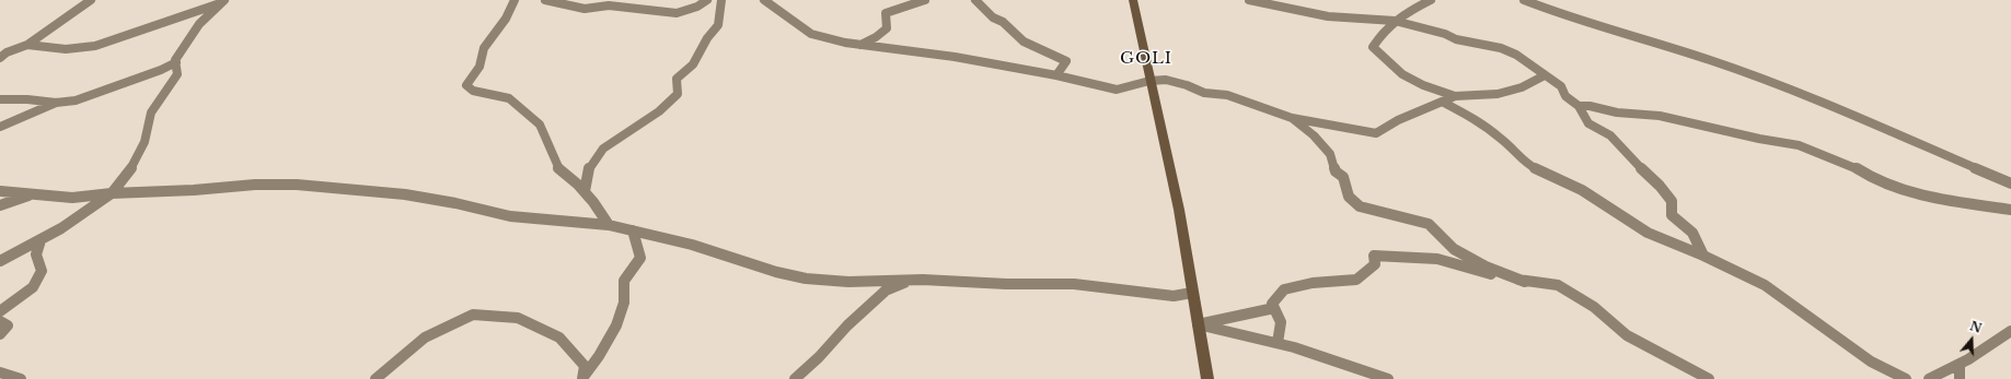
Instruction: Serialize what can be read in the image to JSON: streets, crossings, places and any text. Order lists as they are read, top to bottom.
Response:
{
  "districts": ["GOLI"],
  "north": "top"
}
